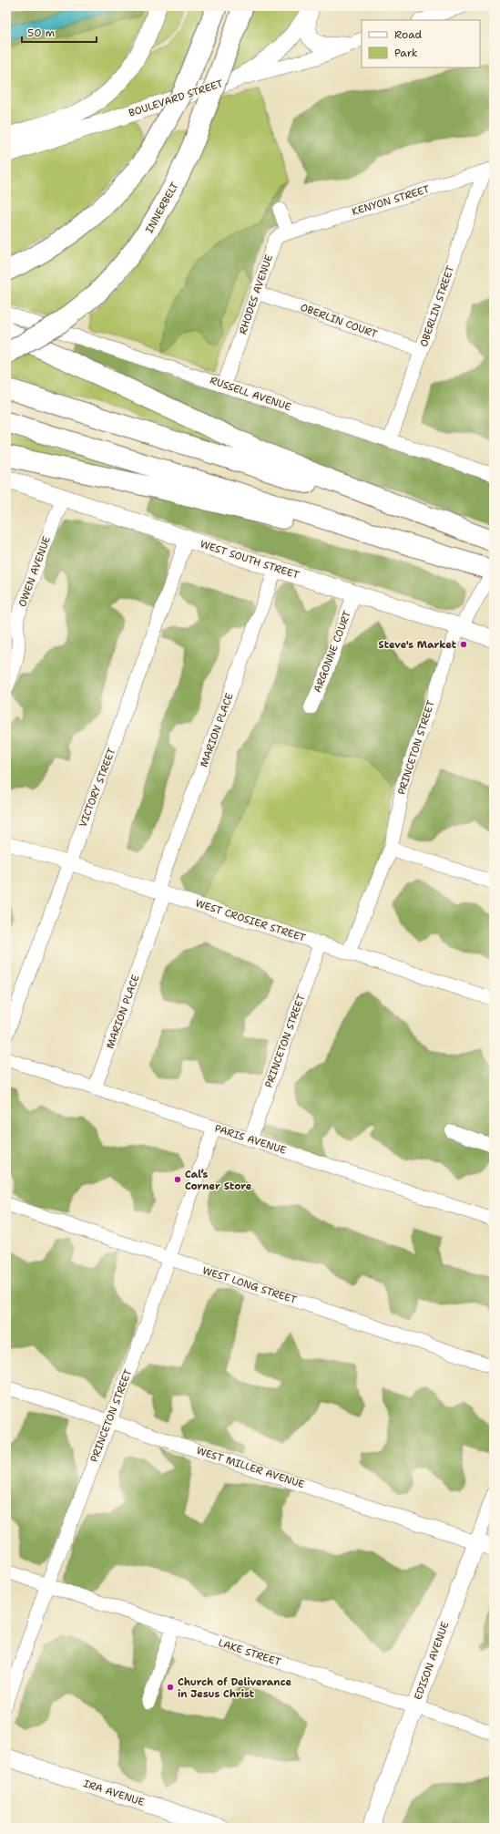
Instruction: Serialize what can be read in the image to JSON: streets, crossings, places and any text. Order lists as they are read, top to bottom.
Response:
{
  "streets": {
    "highway": ["INNERBELT"],
    "main road": [
      "BOULEVARD STREET",
      "WEST SOUTH STREET",
      "WEST MILLER AVENUE",
      "EDISON AVENUE",
      "IRA AVENUE"
    ],
    "street": [
      "KENYON STREET",
      "RHODES AVENUE",
      "OBERLIN STREET",
      "OBERLIN COURT",
      "RUSSELL AVENUE",
      "OWEN AVENUE",
      "ARGONNE COURT",
      "MARION PLACE",
      "PRINCETON STREET",
      "VICTORY STREET",
      "WEST CROSIER STREET",
      "PARIS AVENUE",
      "WEST LONG STREET",
      "LAKE STREET"
    ]
  },
  "crossings": [
    ["KENYON STREET", "RHODES AVENUE"],
    ["KENYON STREET", "OBERLIN STREET"],
    ["RHODES AVENUE", "OBERLIN COURT"],
    ["RHODES AVENUE", "RUSSELL AVENUE"],
    ["OBERLIN STREET", "OBERLIN COURT"],
    ["OBERLIN STREET", "RUSSELL AVENUE"],
    ["WEST SOUTH STREET", "OWEN AVENUE"],
    ["WEST SOUTH STREET", "ARGONNE COURT"],
    ["WEST SOUTH STREET", "MARION PLACE"],
    ["WEST SOUTH STREET", "PRINCETON STREET"],
    ["WEST SOUTH STREET", "VICTORY STREET"],
    ["MARION PLACE", "WEST CROSIER STREET"],
    ["MARION PLACE", "PARIS AVENUE"],
    ["PRINCETON STREET", "WEST CROSIER STREET"],
    ["PRINCETON STREET", "PARIS AVENUE"],
    ["PRINCETON STREET", "WEST LONG STREET"],
    ["PRINCETON STREET", "WEST MILLER AVENUE"],
    ["PRINCETON STREET", "LAKE STREET"],
    ["VICTORY STREET", "WEST CROSIER STREET"],
    ["WEST MILLER AVENUE", "EDISON AVENUE"],
    ["LAKE STREET", "EDISON AVENUE"]
  ],
  "places": ["Steve's Market", "Cal’s Corner Store", "Church of Deliverance in Jesus Christ"],
  "legend": ["Road", "Park"],
  "scale_bar": "50 m"
}
